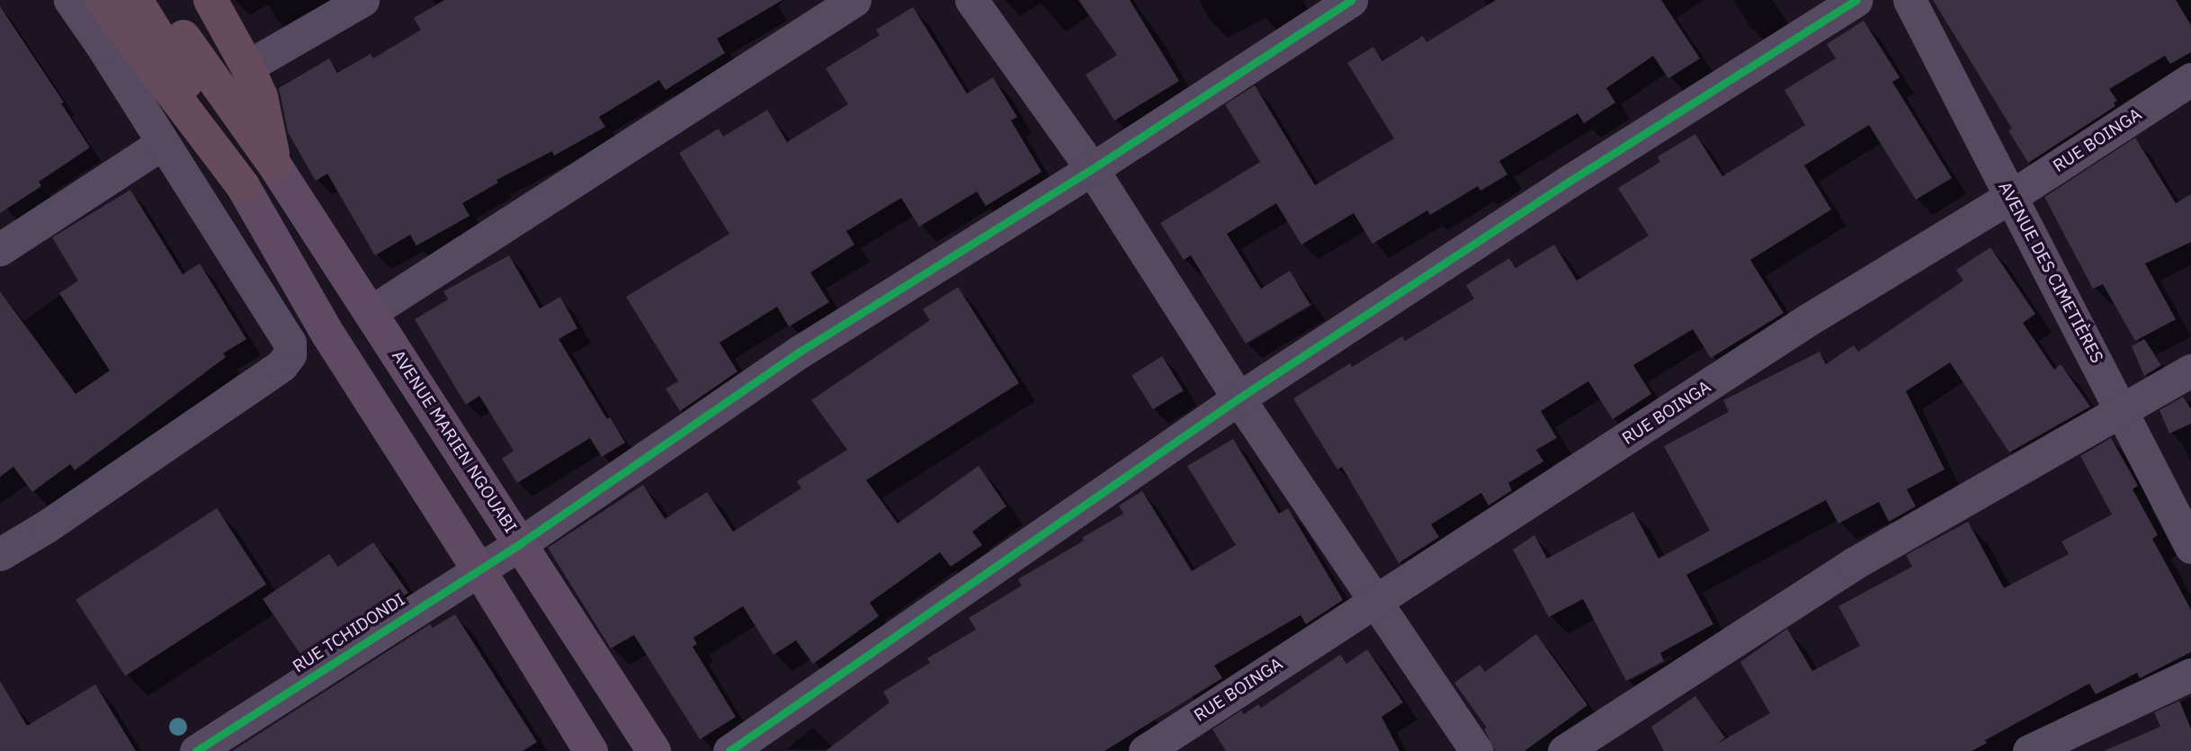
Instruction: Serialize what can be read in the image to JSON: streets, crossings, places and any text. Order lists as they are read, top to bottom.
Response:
{
  "streets": {
    "main road": ["AVENUE MARIEN NGOUABI"],
    "street": ["RUE BOINGA", "AVENUE DES CIMETIÈRES", "RUE TCHIDONDI"]
  },
  "crossings": [
    ["RUE BOINGA", "AVENUE DES CIMETIÈRES"],
    ["AVENUE MARIEN NGOUABI", "RUE TCHIDONDI"]
  ]
}
